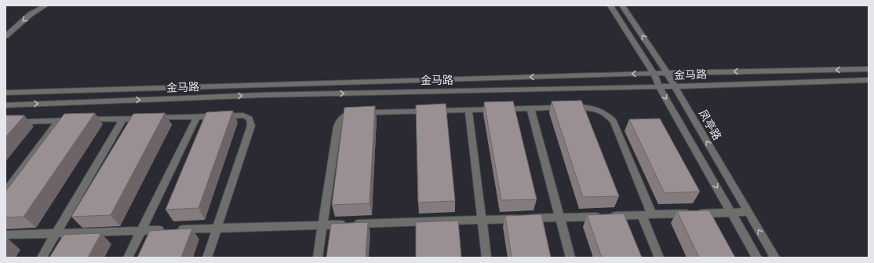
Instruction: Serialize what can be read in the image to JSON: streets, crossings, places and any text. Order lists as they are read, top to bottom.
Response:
{
  "streets": {
    "street": ["金马路", "凤亭路"]
  },
  "crossings": [
    ["金马路", "凤亭路"]
  ]
}
